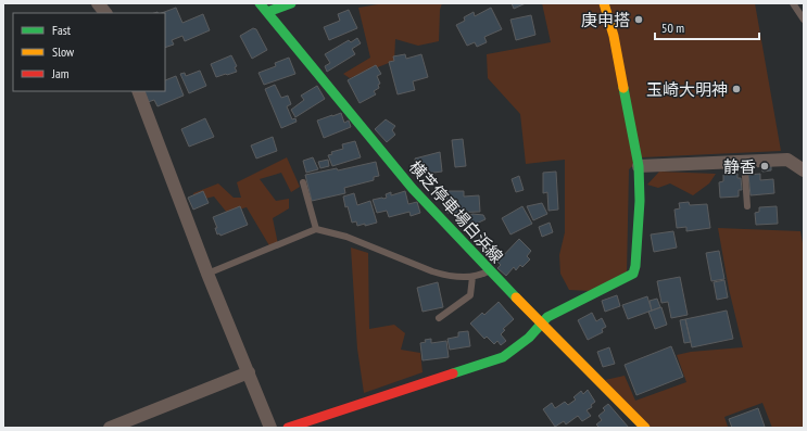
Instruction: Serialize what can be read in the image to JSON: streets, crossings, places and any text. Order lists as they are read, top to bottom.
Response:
{
  "streets": {
    "street": ["横芝停車場白浜線"]
  },
  "places": ["庚申搭", "玉崎大明神", "静香"],
  "legend": ["Fast", "Slow", "Jam"],
  "scale_bar": "50 m"
}
